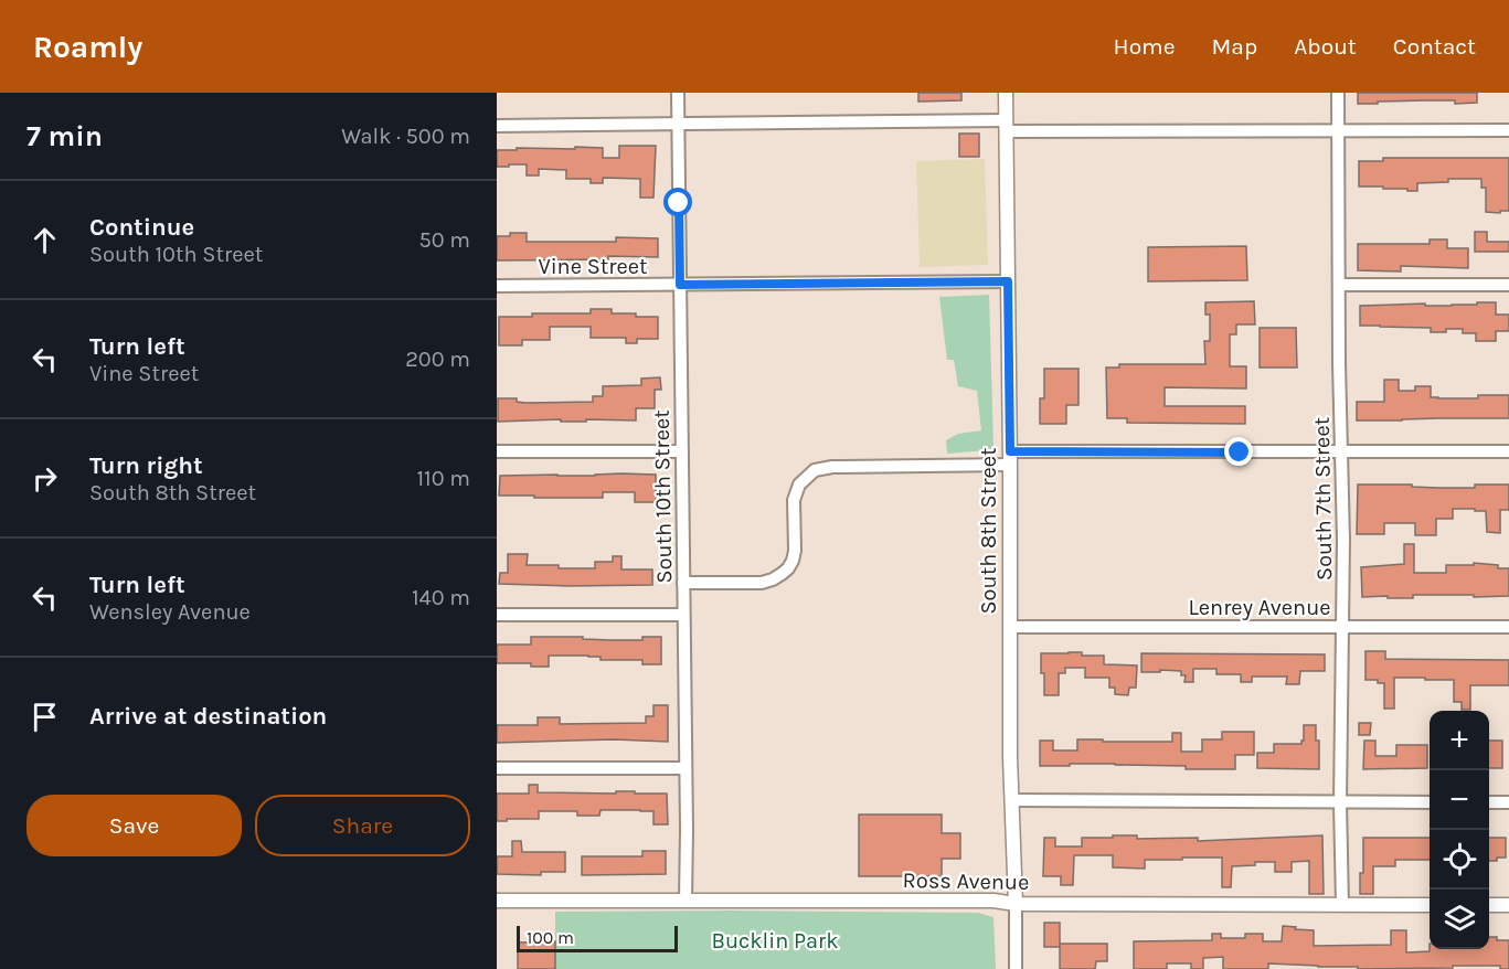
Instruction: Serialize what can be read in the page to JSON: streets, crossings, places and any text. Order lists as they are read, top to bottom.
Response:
{
  "streets": {
    "street": [
      "Vine Street",
      "South 10th Street",
      "South 7th Street",
      "South 8th Street",
      "Lenrey Avenue",
      "Ross Avenue"
    ]
  },
  "crossings": [
    ["Vine Street", "South 10th Street"],
    ["Vine Street", "South 8th Street"],
    ["South 10th Street", "Ross Avenue"],
    ["South 7th Street", "Lenrey Avenue"],
    ["South 7th Street", "Ross Avenue"],
    ["South 8th Street", "Lenrey Avenue"],
    ["South 8th Street", "Ross Avenue"]
  ],
  "parks": ["Bucklin Park"],
  "scale_bar": "100 m",
  "page": {
    "header": "Roamly",
    "nav": [
      "Home",
      "Map",
      "About",
      "Contact"
    ],
    "heading": ["7 min", "Walk · 500 m"],
    "list": [
      ["Continue", "South 10th Street", "50 m"],
      ["Turn left", "Vine Street", "200 m"],
      ["Turn right", "South 8th Street", "110 m"],
      ["Turn left", "Wensley Avenue", "140 m"],
      "Arrive at destination"
    ],
    "map_buttons": ["+", "−"],
    "buttons": ["Save", "Share"],
    "scale": "100 m"
  }
}
